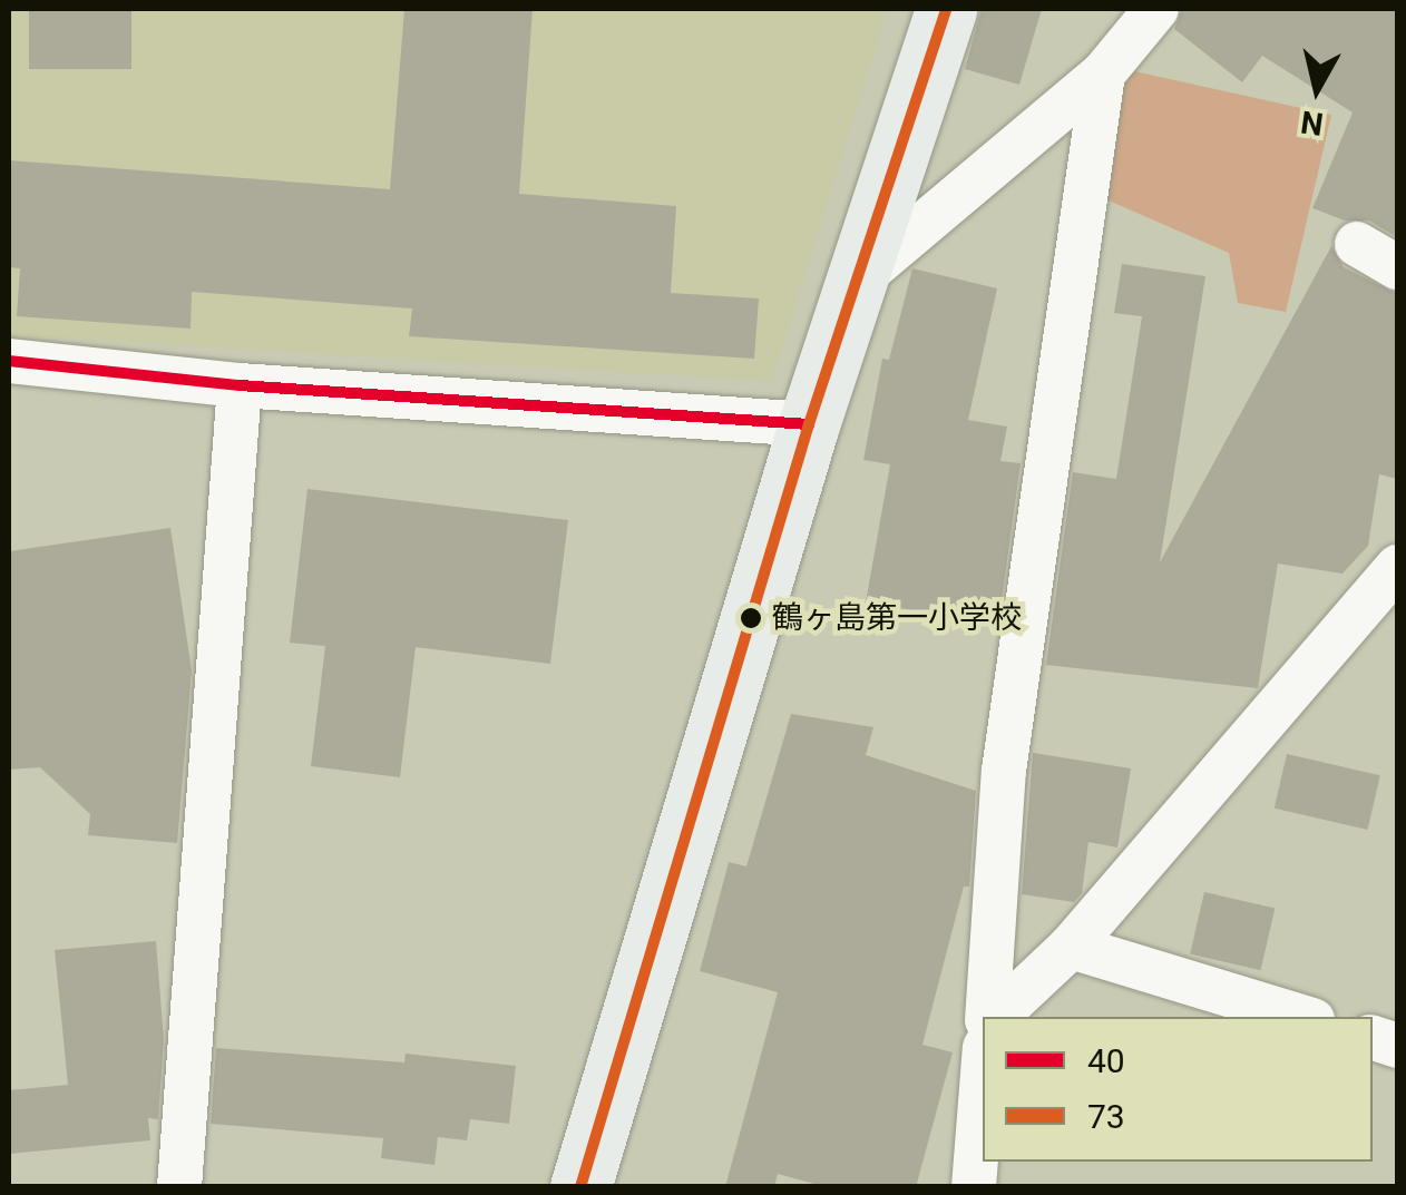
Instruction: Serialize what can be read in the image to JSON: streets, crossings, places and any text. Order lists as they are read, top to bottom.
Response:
{
  "places": ["鶴ヶ島第一小学校"],
  "lines": ["transit line 73", "transit line 40"],
  "legend": ["40", "73"],
  "north": "bottom"
}
